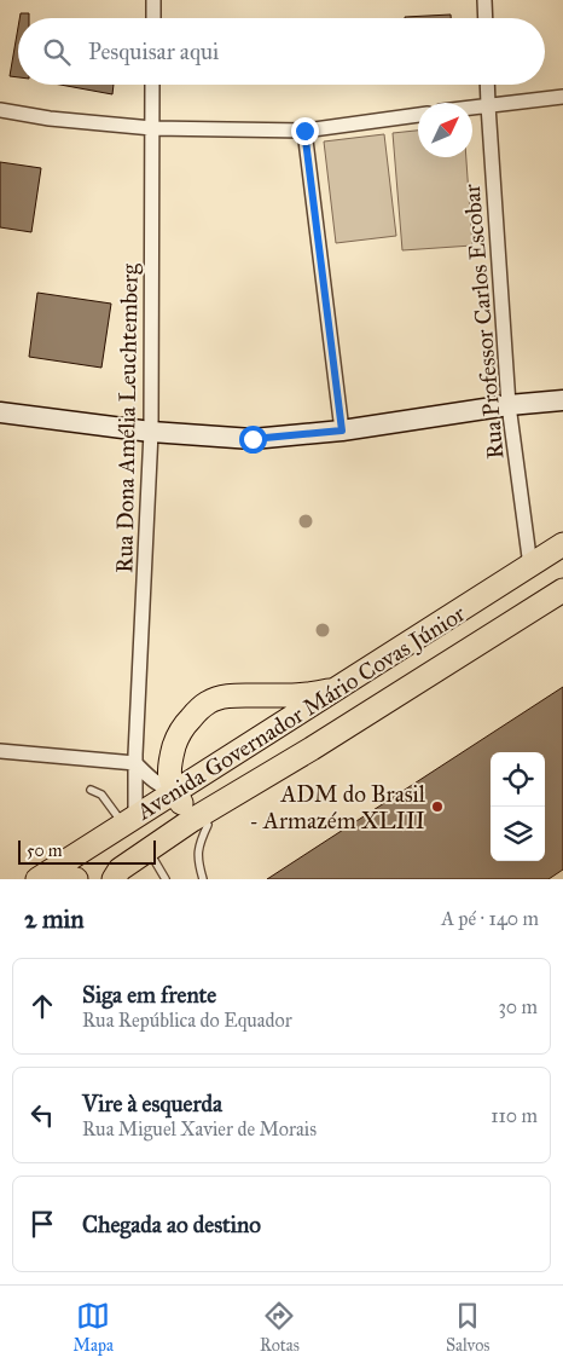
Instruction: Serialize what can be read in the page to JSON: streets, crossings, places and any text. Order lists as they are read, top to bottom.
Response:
{
  "streets": {
    "main road": ["Avenida Governador Mário Covas Júnior"],
    "street": ["Rua Professor Carlos Escobar", "Rua Dona Amélia Leuchtemberg"]
  },
  "crossings": [
    ["Rua Professor Carlos Escobar", "Avenida Governador Mário Covas Júnior"],
    ["Rua Dona Amélia Leuchtemberg", "Avenida Governador Mário Covas Júnior"]
  ],
  "places": ["ADM do Brasil - Armazém XLIII"],
  "scale_bar": "50 m",
  "north": "top right",
  "page": {
    "search": "Pesquisar aqui",
    "scale": "50 m",
    "heading": ["2 min", "A pé · 140 m"],
    "list": [
      ["Siga em frente", "Rua República do Equador", "30 m"],
      ["Vire à esquerda", "Rua Miguel Xavier de Morais", "110 m"],
      "Chegada ao destino"
    ],
    "nav": ["Mapa", "Rotas", "Salvos"]
  }
}
